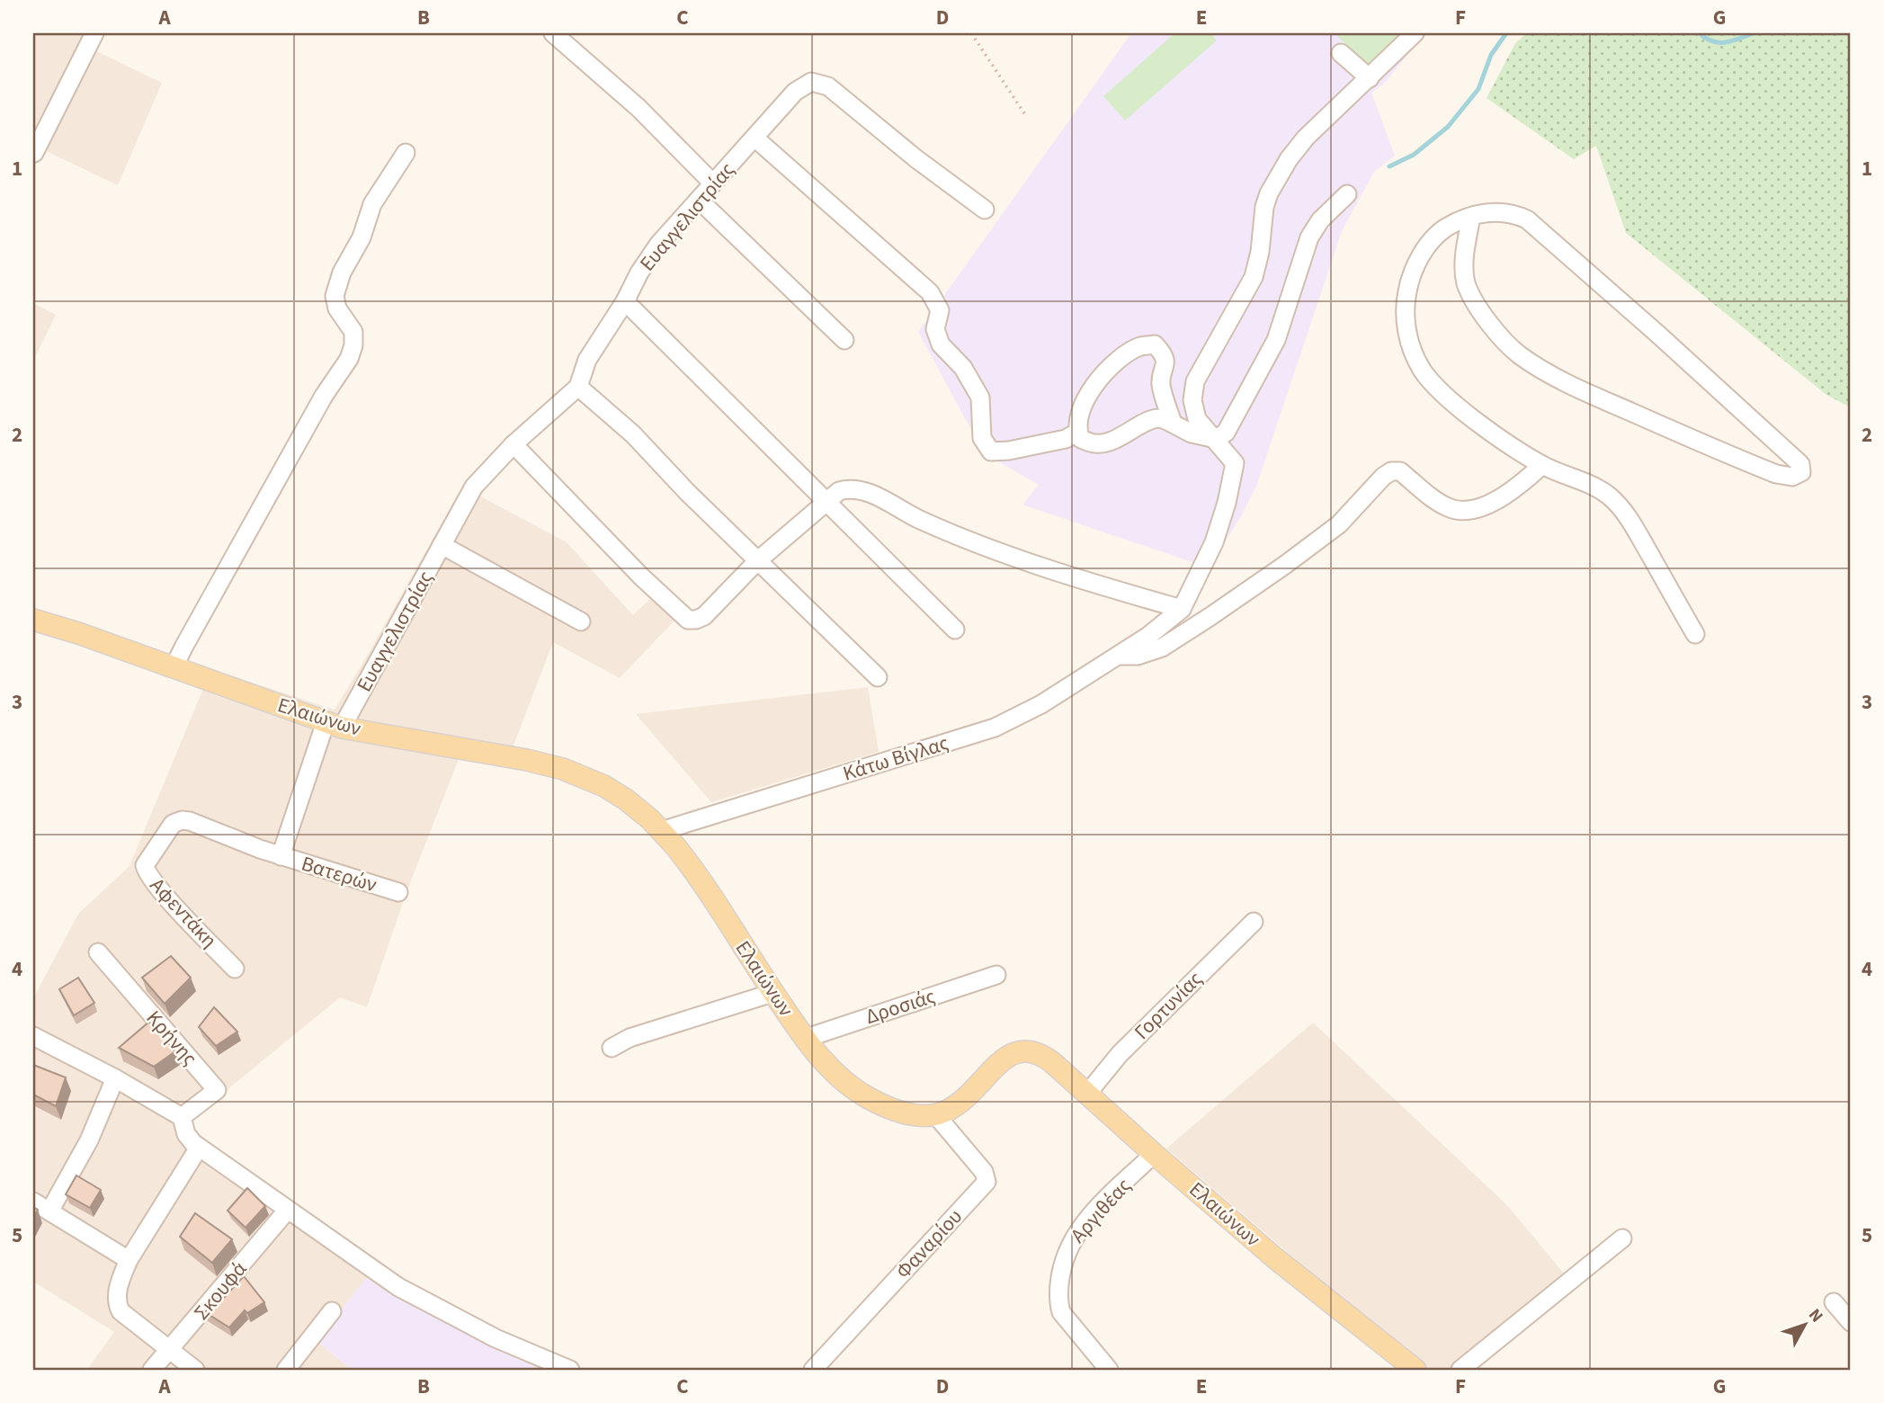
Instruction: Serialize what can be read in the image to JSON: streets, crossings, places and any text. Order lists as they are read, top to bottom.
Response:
{
  "streets": {
    "main road": ["Ελαιώνων"],
    "street": [
      "Ευαγγελιστρίας",
      "Κάτω Βίγλας",
      "Βατερών",
      "Αφεντάκη",
      "Γορτυνίας",
      "Δροσιάς",
      "Κρήνης",
      "Αργιθέας",
      "Φαναρίου",
      "Σκουφά"
    ]
  },
  "crossings": [
    ["Ευαγγελιστρίας", "Ελαιώνων"],
    ["Ευαγγελιστρίας", "Βατερών"],
    ["Ευαγγελιστρίας", "Αφεντάκη"],
    ["Ελαιώνων", "Κάτω Βίγλας"],
    ["Ελαιώνων", "Γορτυνίας"],
    ["Ελαιώνων", "Δροσιάς"],
    ["Ελαιώνων", "Αργιθέας"],
    ["Ελαιώνων", "Φαναρίου"],
    ["Βατερών", "Αφεντάκη"]
  ],
  "north": "top right",
  "grid": {
    "columns": [
      "A",
      "B",
      "C",
      "D",
      "E",
      "F",
      "G"
    ],
    "rows": [
      "1",
      "2",
      "3",
      "4",
      "5"
    ]
  }
}
